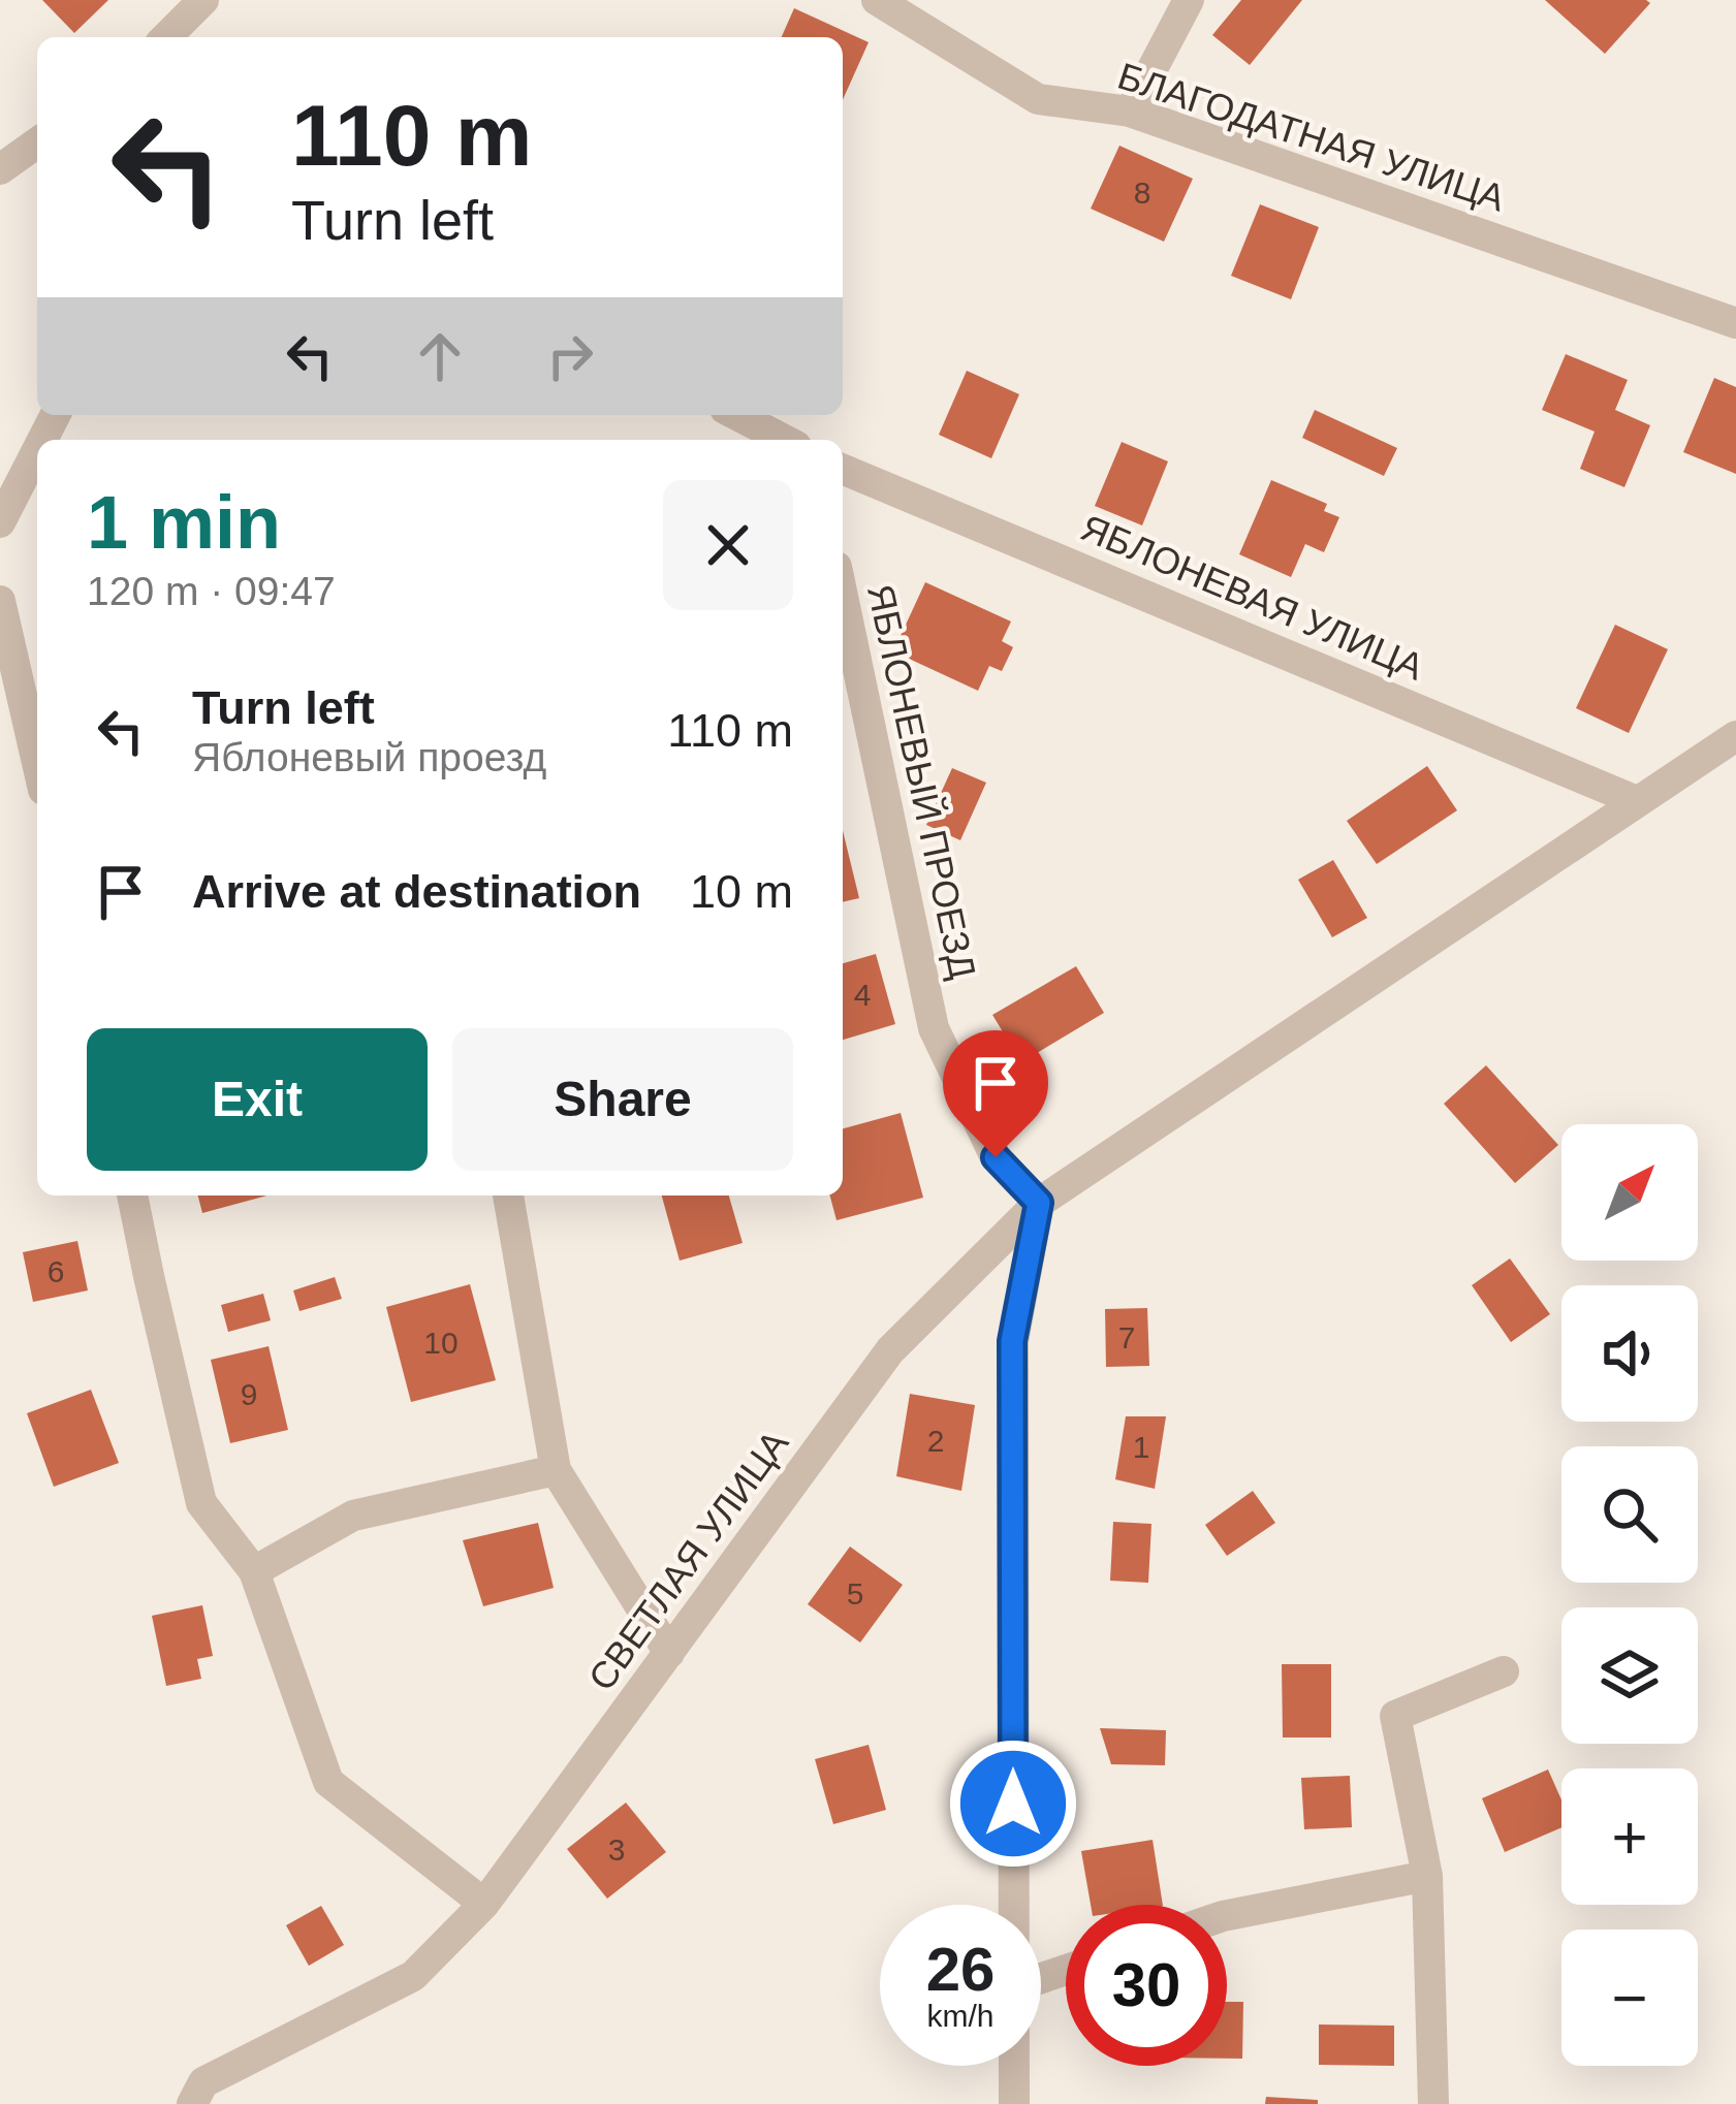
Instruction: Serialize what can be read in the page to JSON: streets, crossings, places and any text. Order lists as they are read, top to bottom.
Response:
{
  "streets": {
    "street": [
      "БЛАГОДАТНАЯ УЛИЦА",
      "ЯБЛОНЕВАЯ УЛИЦА",
      "ЯБЛОНЕВЫЙ ПРОЕЗД",
      "СВЕТЛАЯ УЛИЦА"
    ]
  },
  "crossings": [
    ["ЯБЛОНЕВАЯ УЛИЦА", "СВЕТЛАЯ УЛИЦА"],
    ["ЯБЛОНЕВЫЙ ПРОЕЗД", "СВЕТЛАЯ УЛИЦА"]
  ],
  "house_numbers": [
    "8",
    "4",
    "6",
    "7",
    "10",
    "9",
    "2",
    "1",
    "5",
    "3"
  ],
  "north": "top right",
  "page": {
    "turn": ["110 m", "Turn left"],
    "heading": ["1 min", "120 m · 09:47"],
    "list": [
      {
        "name": "Turn left",
        "note": "Яблоневый проезд",
        "value": "110 m"
      },
      {
        "name": "Arrive at destination",
        "value": "10 m"
      }
    ],
    "buttons": ["Exit", "Share"],
    "map_buttons": ["+", "−"],
    "speed": "26 km/h",
    "limit": "30"
  }
}
